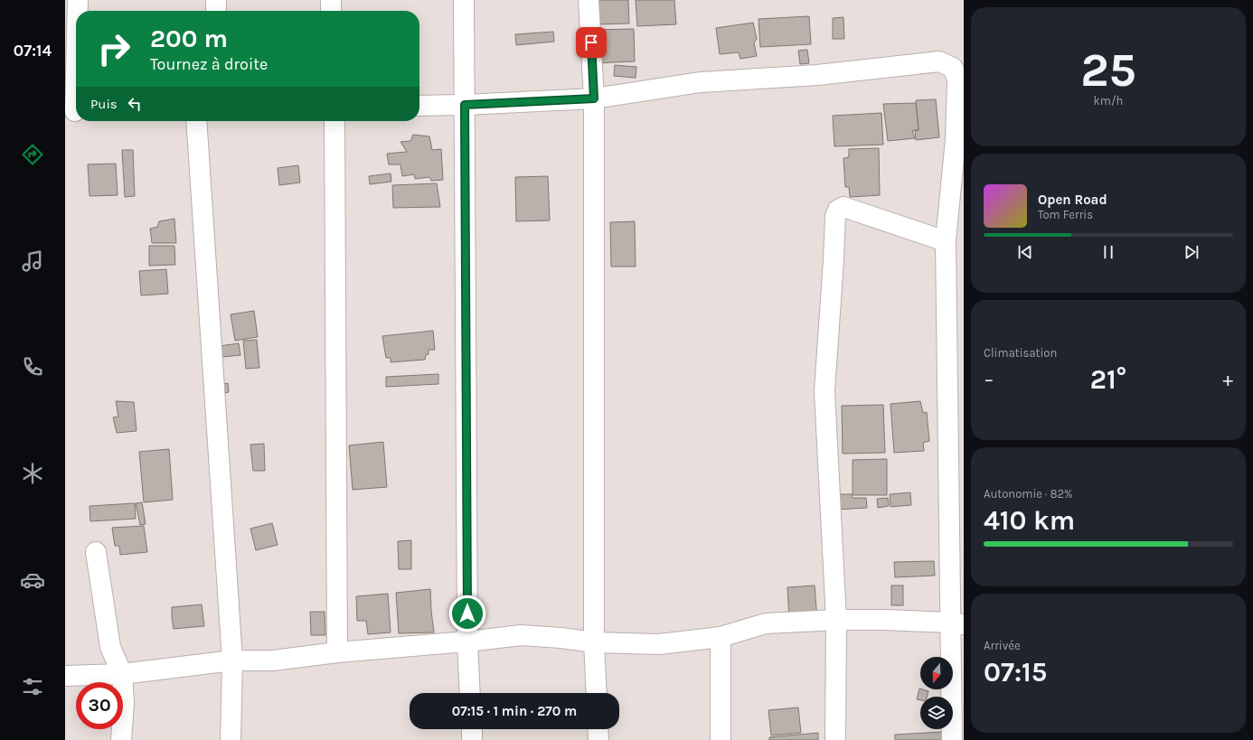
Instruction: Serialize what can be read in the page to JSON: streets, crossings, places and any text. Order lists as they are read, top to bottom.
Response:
{
  "north": "bottom",
  "page": {
    "tabs": "07:14",
    "tile": [
      ["25", "km/h"],
      "Climatisation",
      ["Autonomie · 82%", "410 km"],
      ["Arrivée", "07:15"]
    ],
    "turn": ["200 m", "Tournez à droite"],
    "then": "Puis",
    "song": ["Open Road", "Tom Ferris"],
    "heat": ["−", "21°", "+"],
    "limit": "30",
    "trip": "07:15 · 1 min · 270 m"
  }
}
